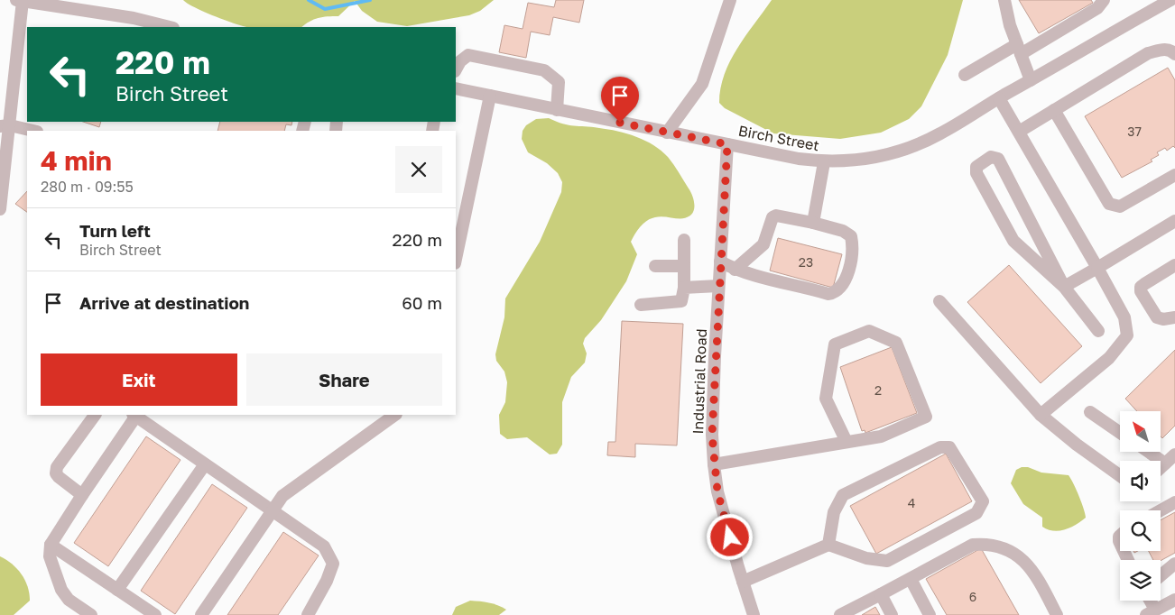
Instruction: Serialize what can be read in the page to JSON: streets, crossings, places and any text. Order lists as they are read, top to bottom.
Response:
{
  "streets": {
    "street": ["Birch Street", "Industrial Road"]
  },
  "crossings": [
    ["Birch Street", "Industrial Road"]
  ],
  "house_numbers": [
    "37",
    "23",
    "2",
    "4",
    "6"
  ],
  "north": "top left",
  "page": {
    "turn": ["220 m", "Birch Street"],
    "heading": ["4 min", "280 m · 09:55"],
    "list": [
      {
        "name": "Turn left",
        "note": "Birch Street",
        "value": "220 m"
      },
      {
        "name": "Arrive at destination",
        "value": "60 m"
      }
    ],
    "buttons": ["Exit", "Share"]
  }
}
